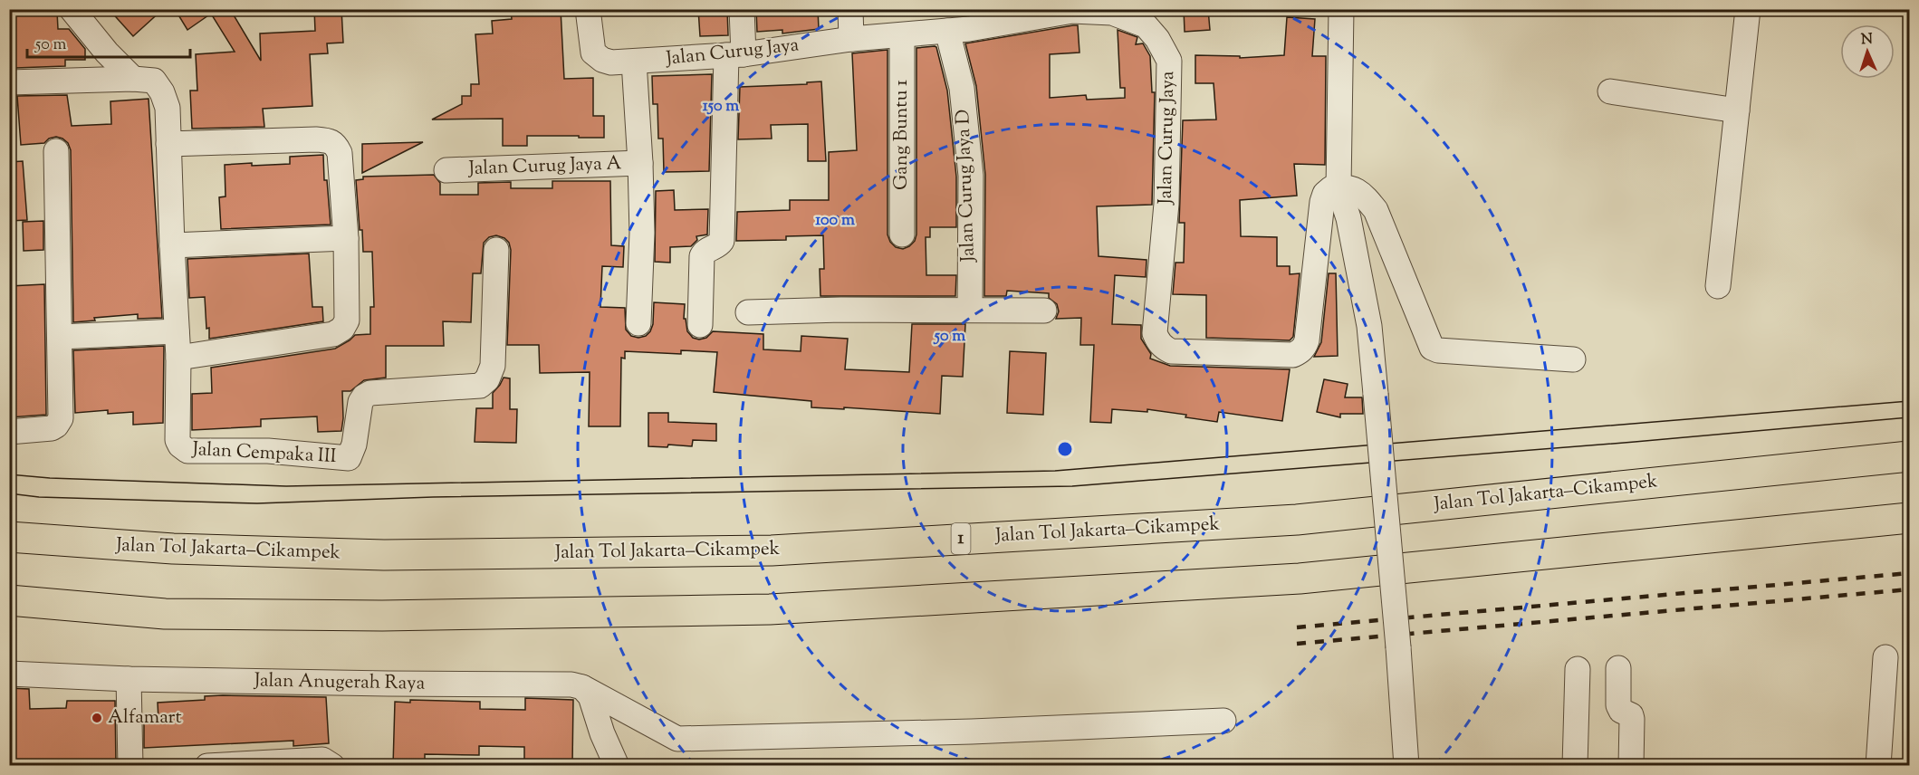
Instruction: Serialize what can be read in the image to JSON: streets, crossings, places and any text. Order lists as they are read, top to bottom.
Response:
{
  "streets": {
    "highway": ["Jalan Tol Jakarta–Cikampek", "1"],
    "street": [
      "Jalan Curug Jaya",
      "Gang Buntu 1",
      "Jalan Curug Jaya A",
      "Jalan Curug Jaya D",
      "Jalan Cempaka III",
      "Jalan Anugerah Raya"
    ]
  },
  "crossings": [
    ["Jalan Curug Jaya", "Gang Buntu 1"],
    ["Jalan Curug Jaya", "Jalan Curug Jaya A"],
    ["Jalan Curug Jaya", "Jalan Curug Jaya D"]
  ],
  "places": ["Alfamart"],
  "scale_bar": "50 m",
  "north": "top",
  "rings": ["150 m", "100 m", "50 m"]
}
